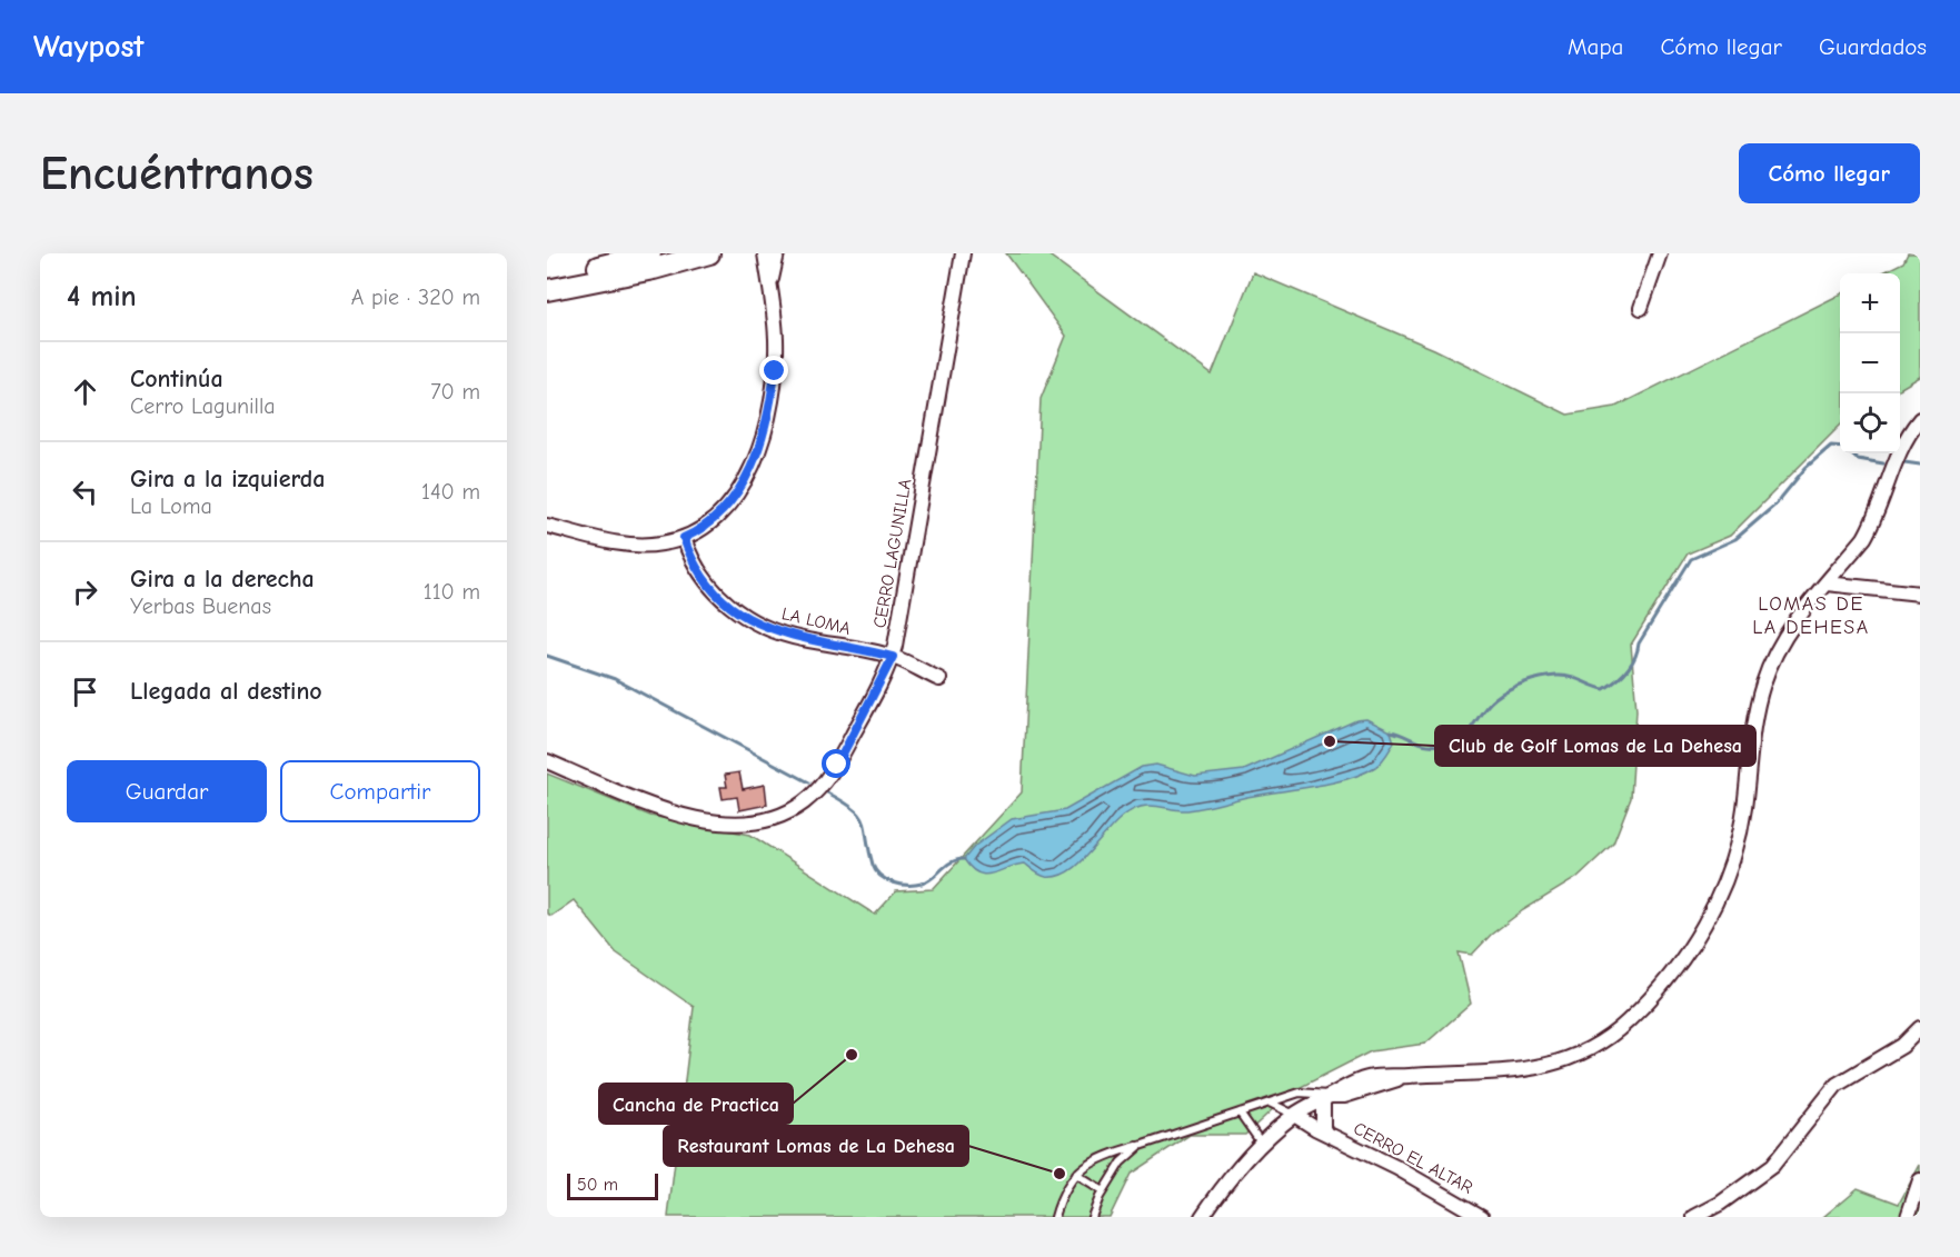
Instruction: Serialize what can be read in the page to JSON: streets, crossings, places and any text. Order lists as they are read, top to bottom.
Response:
{
  "streets": {
    "street": ["CERRO LAGUNILLA", "LA LOMA", "CERRO EL ALTAR"]
  },
  "crossings": [
    ["CERRO LAGUNILLA", "LA LOMA"]
  ],
  "districts": ["LOMAS DE LA DEHESA"],
  "places": ["Club de Golf Lomas de La Dehesa", "Cancha de Practica", "Restaurant Lomas de La Dehesa"],
  "scale_bar": "50 m",
  "page": {
    "header": "Waypost",
    "nav": ["Mapa", "Cómo llegar", "Guardados"],
    "buttons": [
      "Cómo llegar",
      ["Guardar", "Compartir"]
    ],
    "title": "Encuéntranos",
    "heading": ["4 min", "A pie · 320 m"],
    "map_buttons": ["+", "−"],
    "list": [
      ["Continúa", "Cerro Lagunilla", "70 m"],
      ["Gira a la izquierda", "La Loma", "140 m"],
      ["Gira a la derecha", "Yerbas Buenas", "110 m"],
      "Llegada al destino"
    ],
    "scale": "50 m"
  }
}
